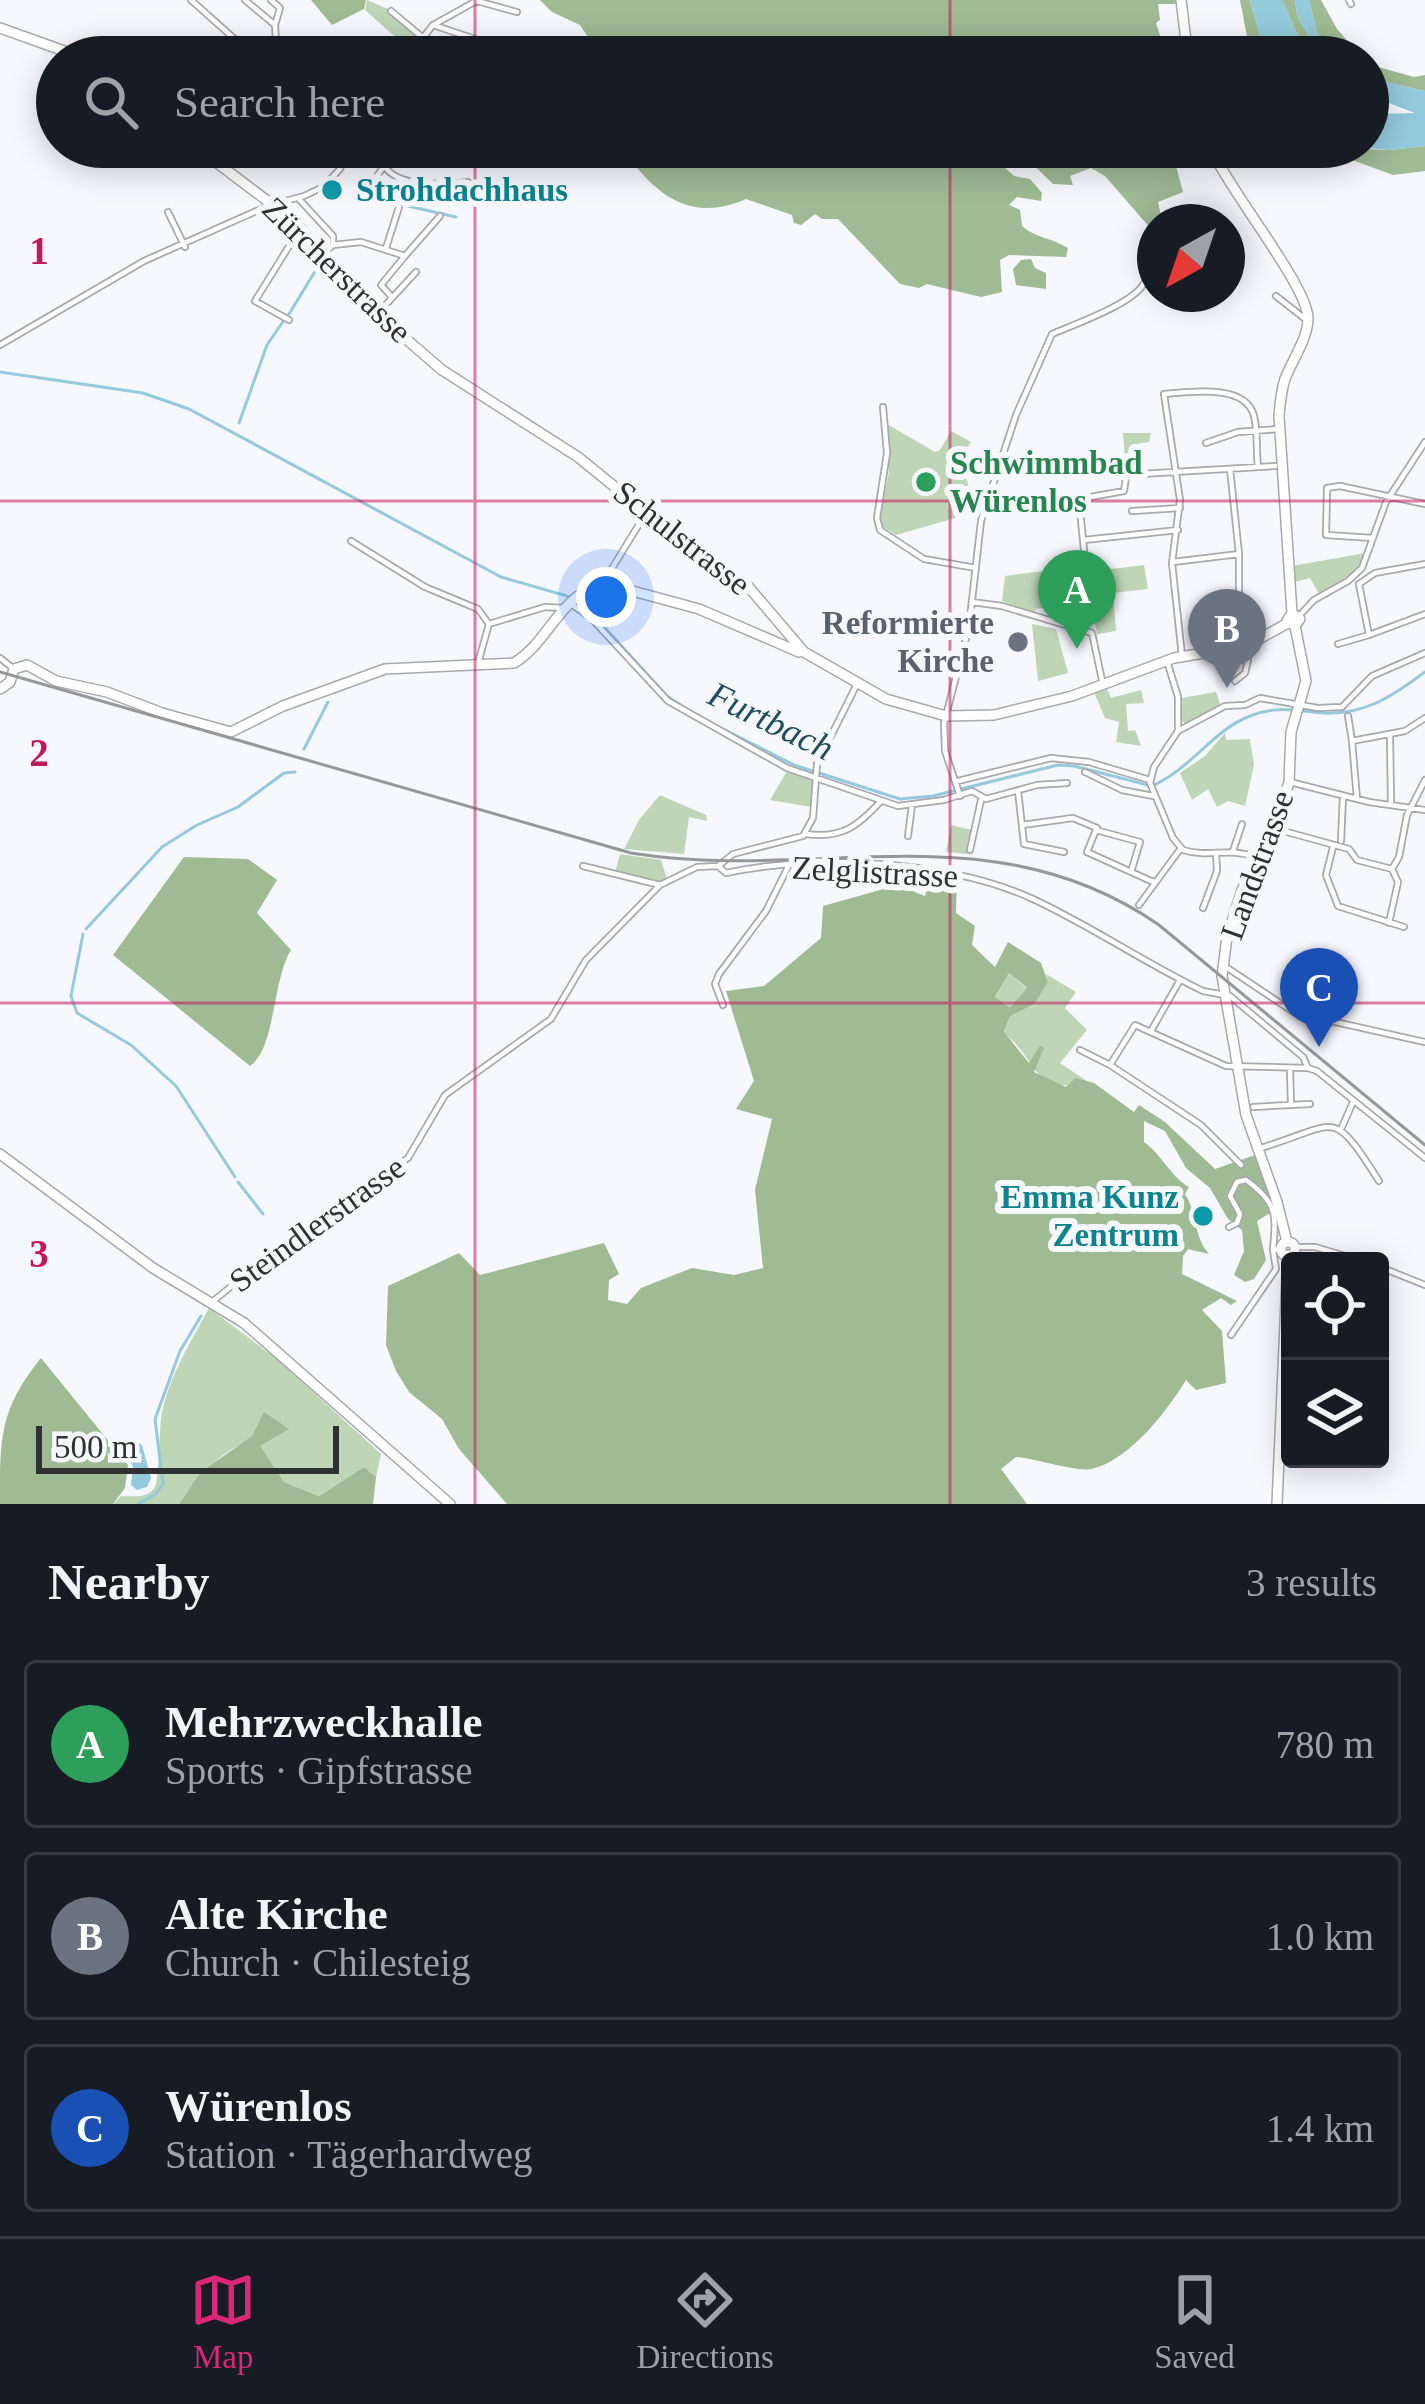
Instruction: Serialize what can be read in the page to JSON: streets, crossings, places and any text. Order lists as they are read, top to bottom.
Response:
{
  "streets": {
    "street": [
      "Zürcherstrasse",
      "Schulstrasse",
      "Landstrasse",
      "Zelglistrasse",
      "Steindlerstrasse"
    ]
  },
  "crossings": [
    ["Zürcherstrasse", "Schulstrasse"],
    ["Schulstrasse", "Landstrasse"],
    ["Landstrasse", "Zelglistrasse"]
  ],
  "water": ["Furtbach"],
  "places": [
    "Strohdachhaus",
    "Schwimmbad Würenlos",
    "Reformierte Kirche",
    "Emma Kunz Zentrum"
  ],
  "scale_bar": "500 m",
  "north": "bottom left",
  "page": {
    "search": "Search here",
    "pins": ["A", "B", "C"],
    "scale": "500 m",
    "heading": ["Nearby", "3 results"],
    "list": [
      {
        "mark": "A",
        "name": "Mehrzweckhalle",
        "note": "Sports · Gipfstrasse",
        "value": "780 m"
      },
      {
        "mark": "B",
        "name": "Alte Kirche",
        "note": "Church · Chilesteig",
        "value": "1.0 km"
      },
      {
        "mark": "C",
        "name": "Würenlos",
        "note": "Station · Tägerhardweg",
        "value": "1.4 km"
      }
    ],
    "nav": ["Map", "Directions", "Saved"]
  },
  "grid": {
    "rows": ["1", "2", "3"]
  }
}
